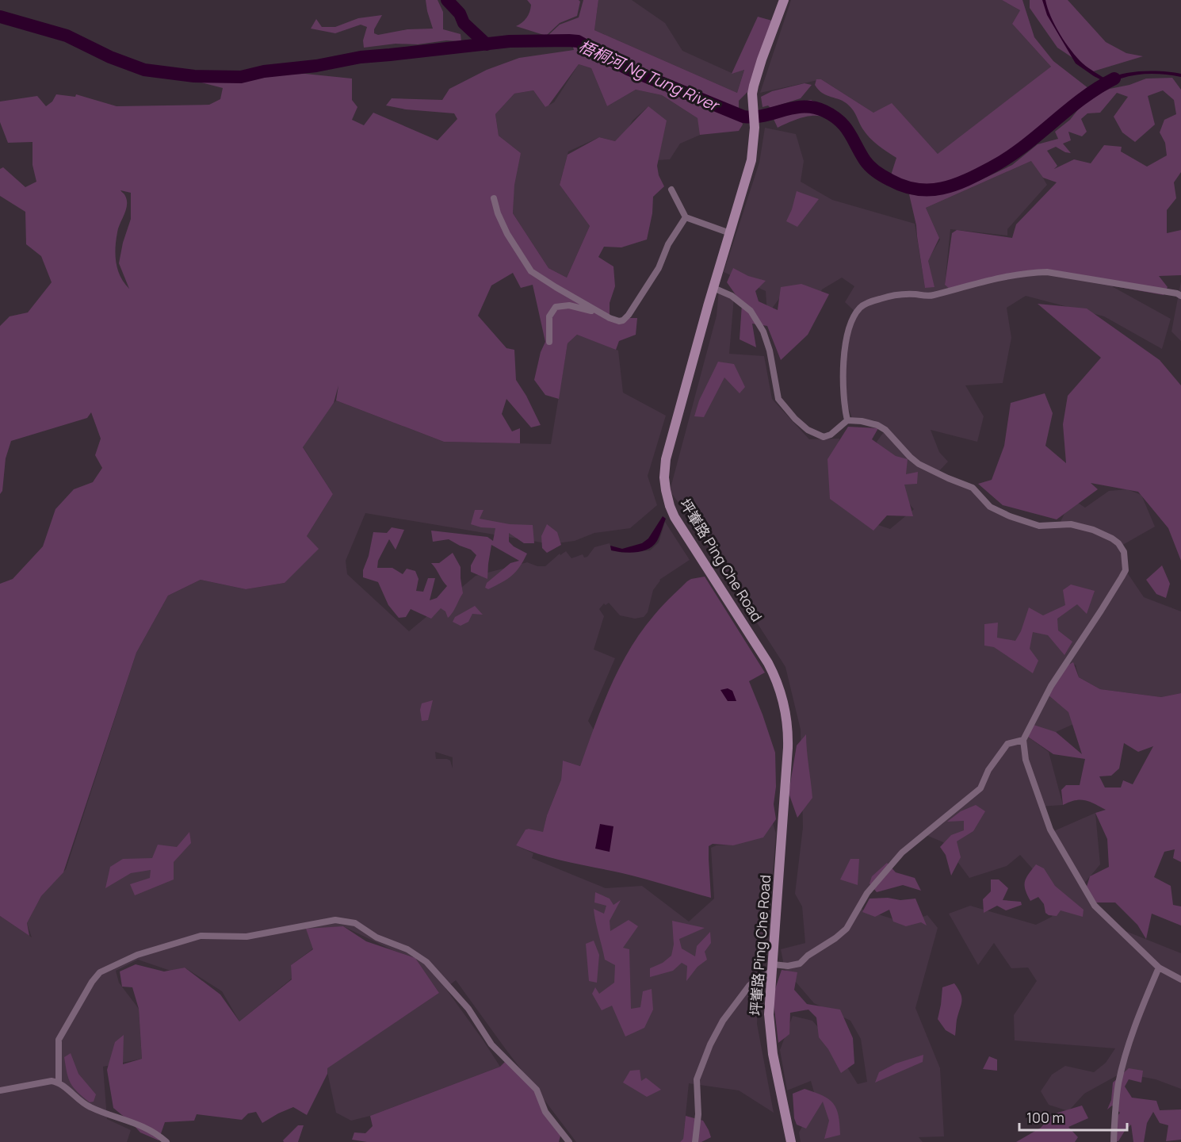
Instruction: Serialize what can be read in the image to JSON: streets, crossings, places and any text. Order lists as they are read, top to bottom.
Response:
{
  "streets": {
    "street": ["坪輋路 Ping Che Road"]
  },
  "water": ["梧桐河 Ng Tung River"],
  "scale_bar": "100 m"
}
